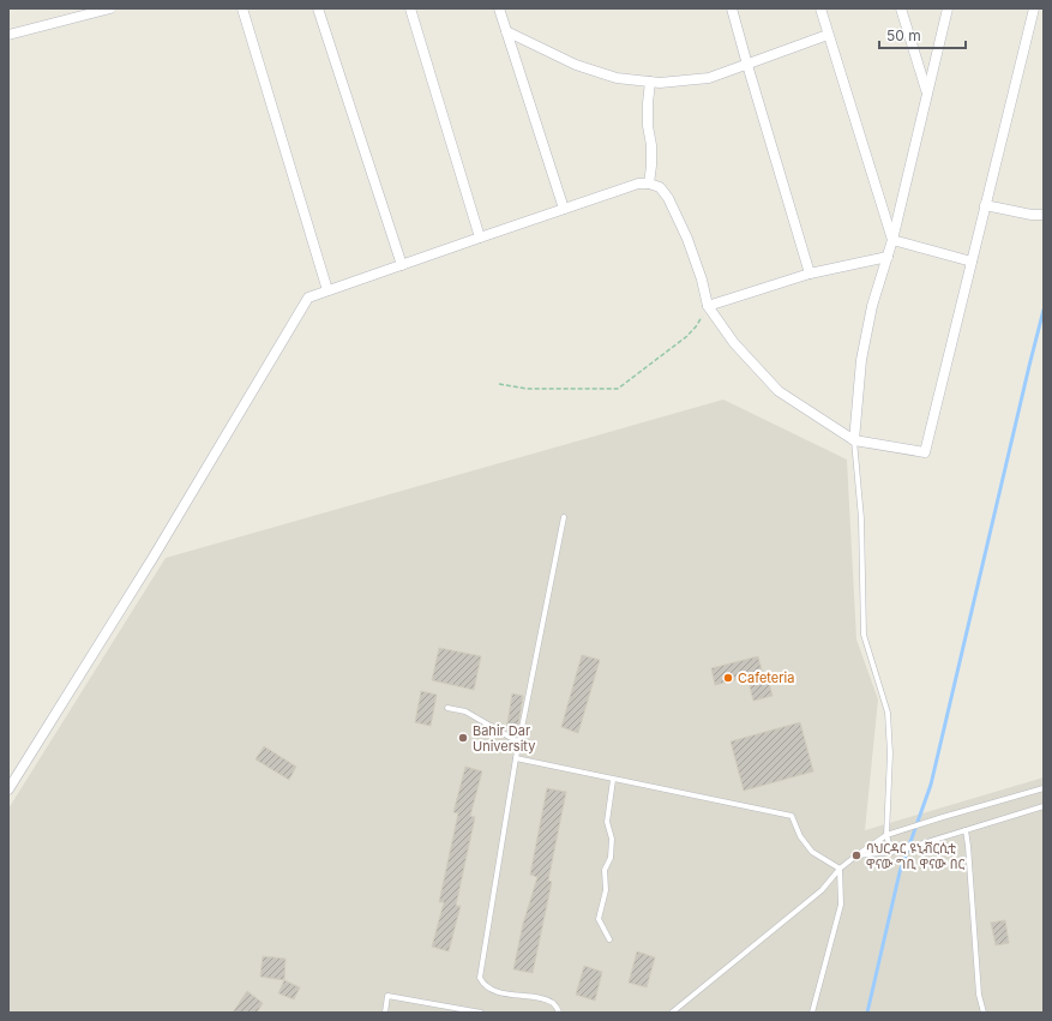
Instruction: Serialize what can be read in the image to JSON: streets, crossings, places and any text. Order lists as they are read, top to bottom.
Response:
{
  "places": ["Cafeteria", "Bahir Dar University", "ባህርዳር ዩኒቭርሲቲ ዋናው ግቢ ዋናው በር"],
  "scale_bar": "50 m"
}
